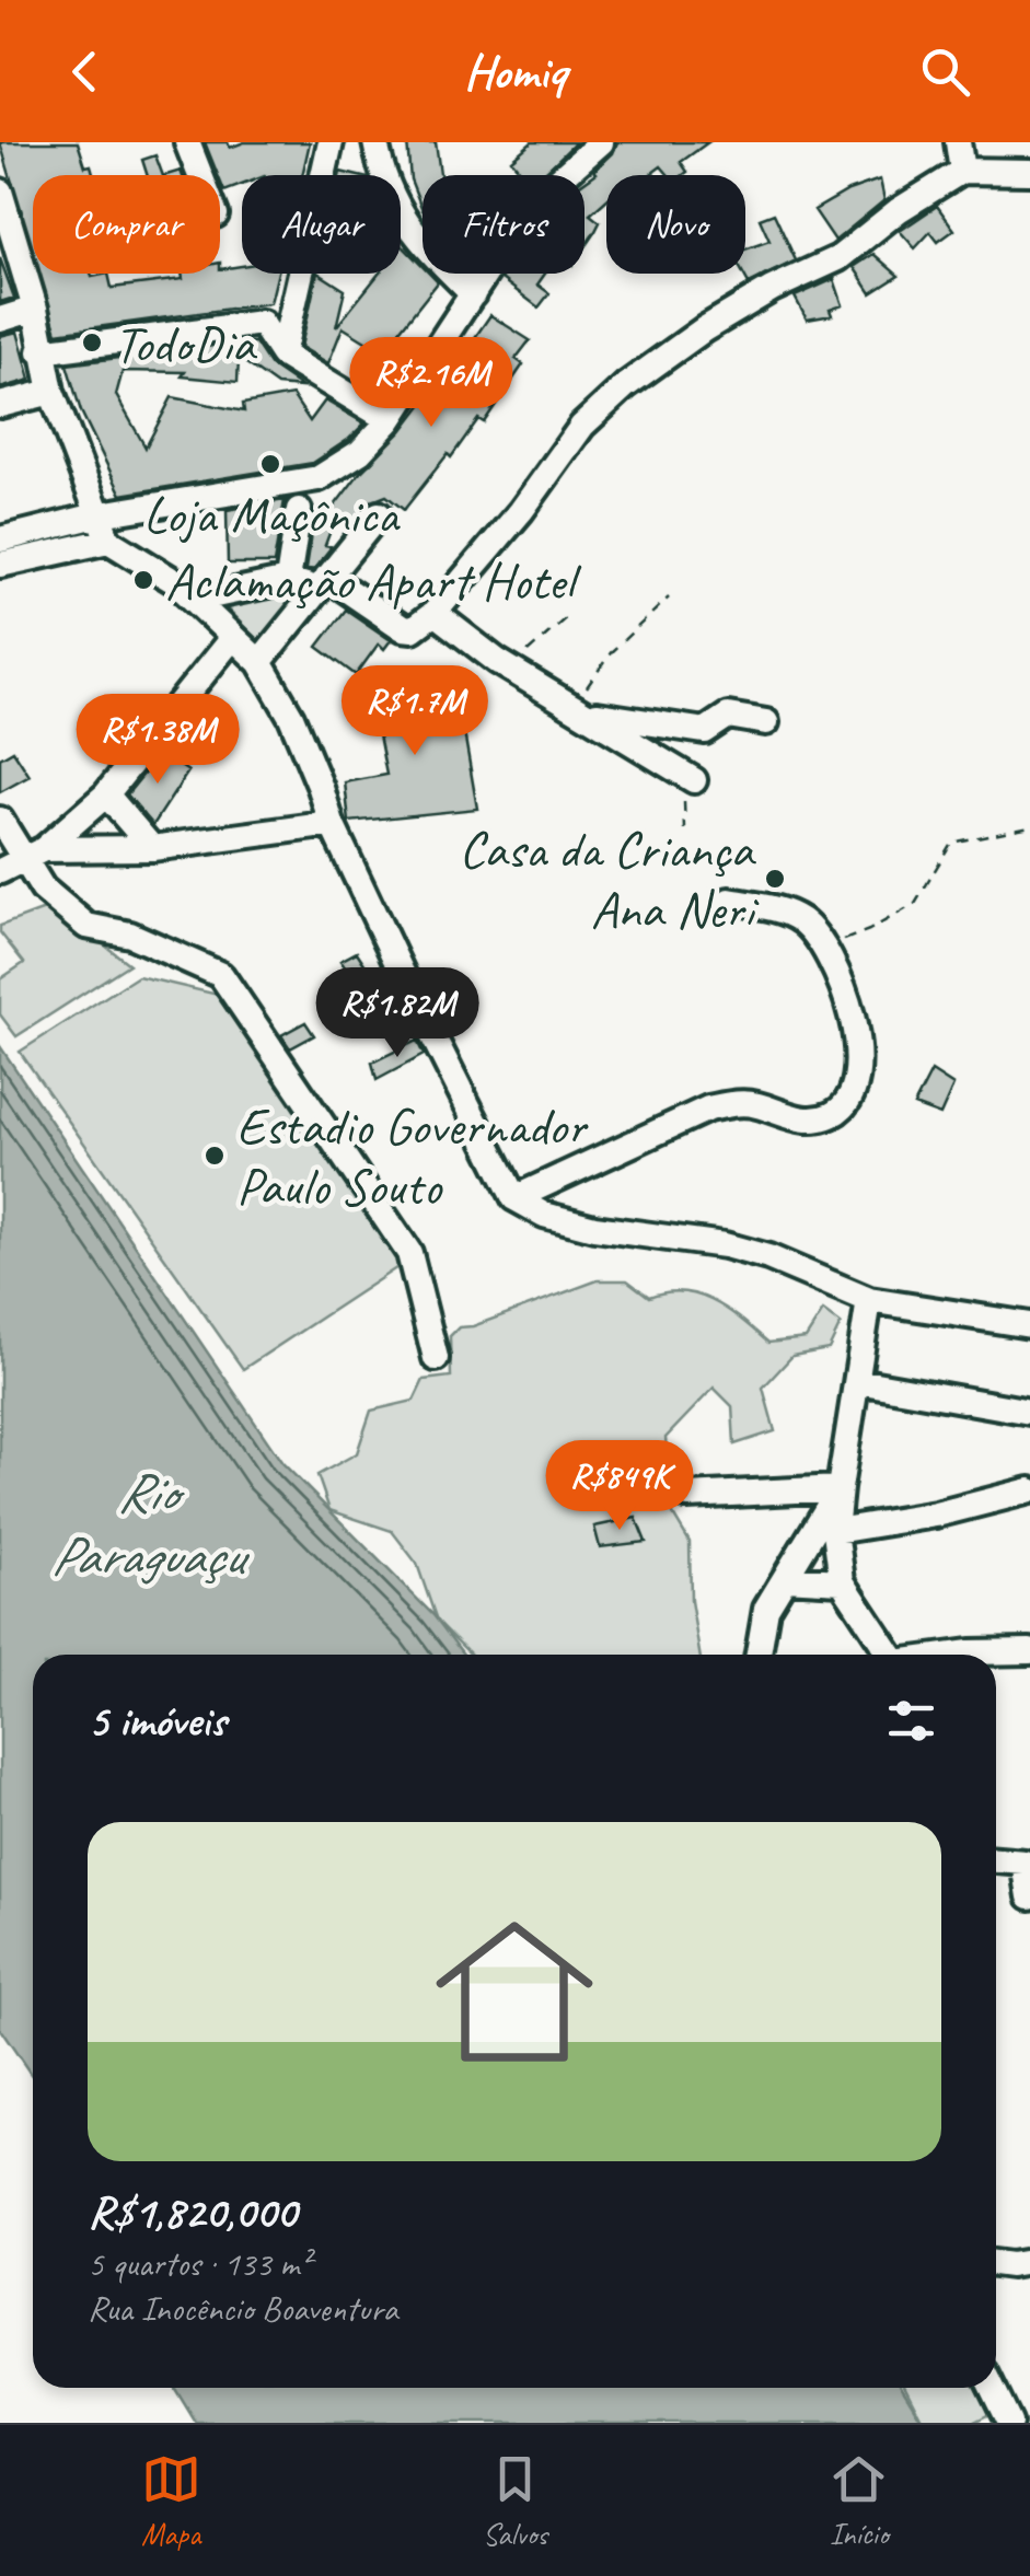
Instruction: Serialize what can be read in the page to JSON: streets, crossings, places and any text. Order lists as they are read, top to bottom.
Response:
{
  "water": ["Rio Paraguaçu"],
  "places": [
    "TodoDia",
    "Loja Maçônica",
    "Aclamação Apart Hotel",
    "Casa da Criança Ana Neri",
    "Estadio Governador Paulo Souto"
  ],
  "page": {
    "header": "Homiq",
    "chip": [
      "Comprar",
      "Alugar",
      "Filtros",
      "Novo"
    ],
    "price": [
      "R$2.16M",
      "R$1.7M",
      "R$1.38M",
      "R$1.82M",
      "R$849K"
    ],
    "heading": "5 imóveis",
    "list": [
      {
        "name": "R$1,820,000",
        "note": "5 quartos · 133 m² · Rua Inocêncio Boaventura"
      }
    ],
    "tabs": ["Mapa", "Salvos", "Início"]
  }
}
